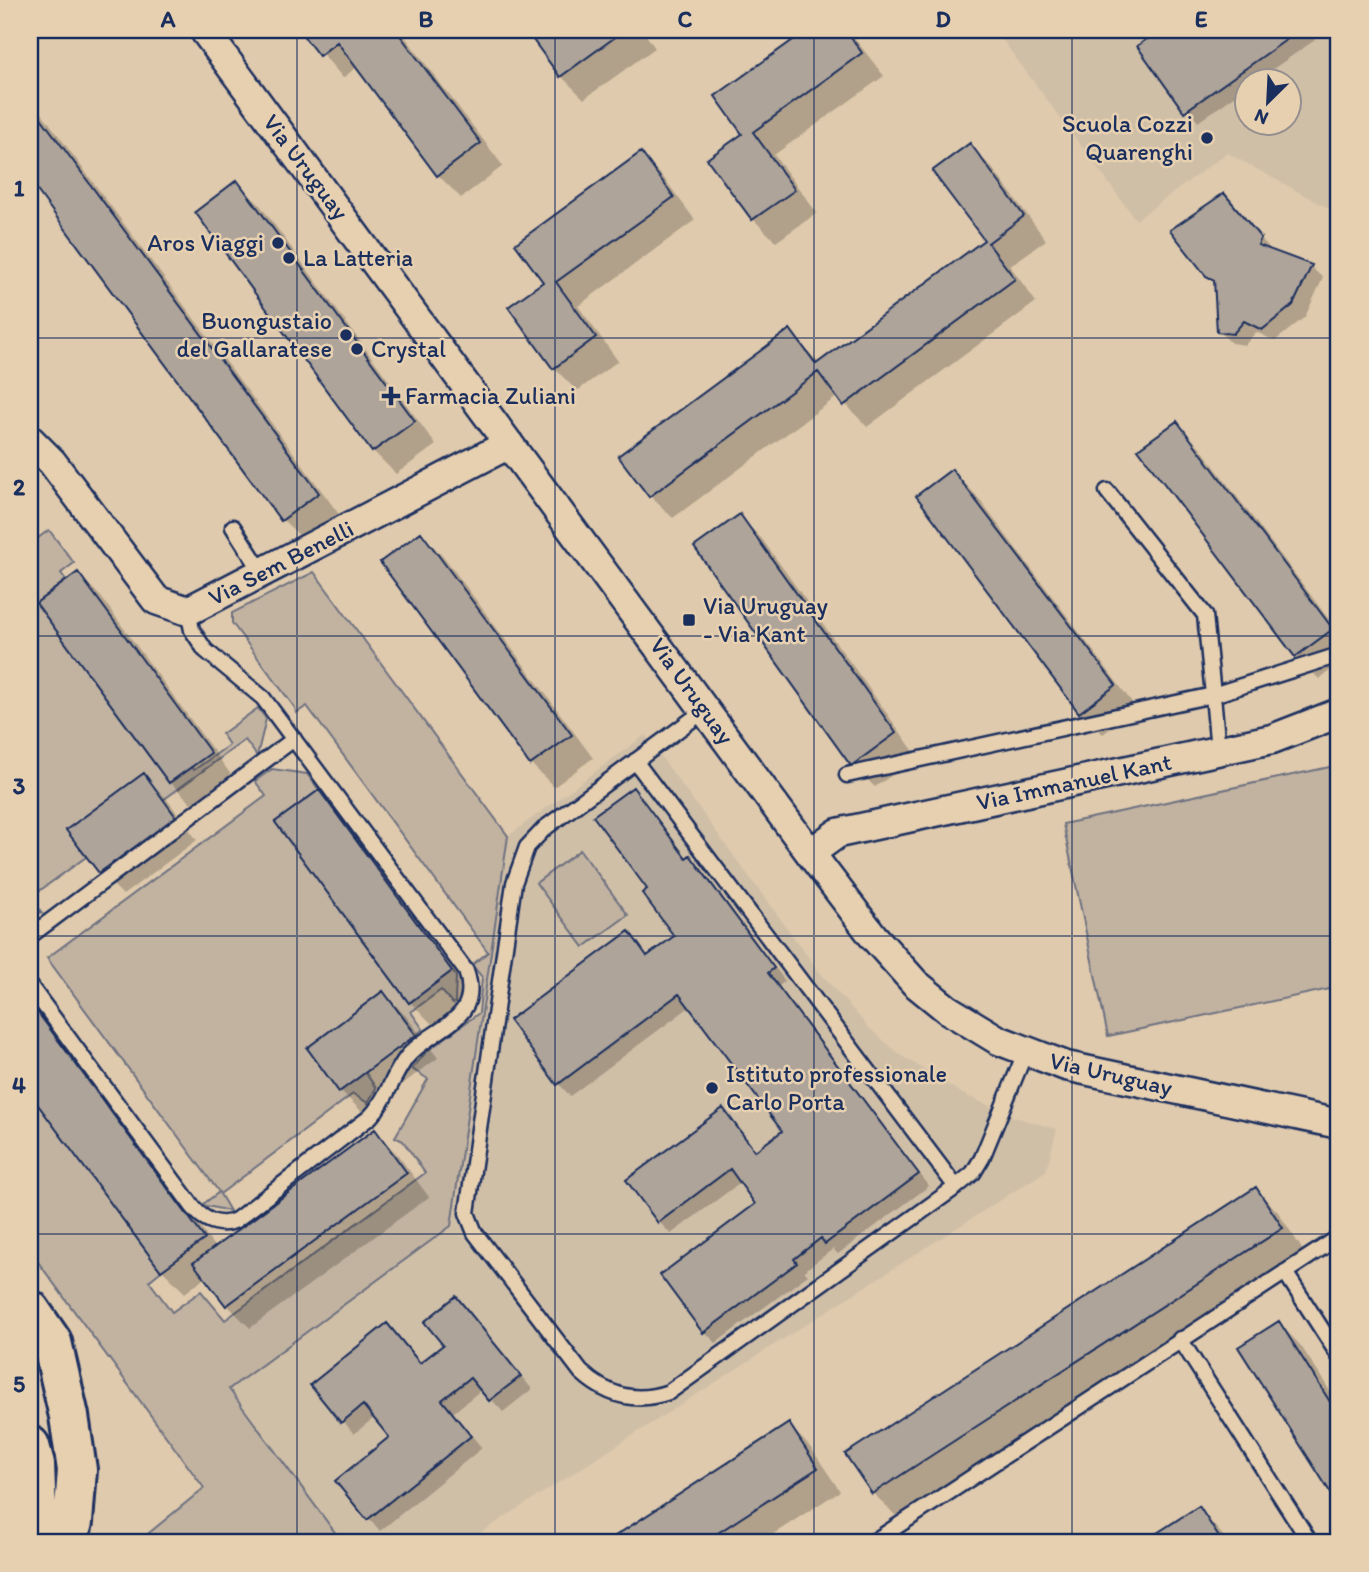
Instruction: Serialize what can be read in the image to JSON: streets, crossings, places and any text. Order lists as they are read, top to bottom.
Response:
{
  "streets": {
    "street": ["Via Uruguay", "Via Sem Benelli", "Via Immanuel Kant"]
  },
  "crossings": [
    ["Via Uruguay", "Via Sem Benelli"],
    ["Via Uruguay", "Via Immanuel Kant"]
  ],
  "places": {
    "other": [
      "Scuola Cozzi Quarenghi",
      "Aros Viaggi",
      "La Latteria",
      "Buongustaio del Gallaratese",
      "Crystal",
      "Istituto professionale Carlo Porta"
    ],
    "health": ["Farmacia Zuliani"],
    "transit": ["Via Uruguay - Via Kant"]
  },
  "north": "bottom left",
  "grid": {
    "columns": [
      "A",
      "B",
      "C",
      "D",
      "E"
    ],
    "rows": [
      "1",
      "2",
      "3",
      "4",
      "5"
    ]
  }
}
